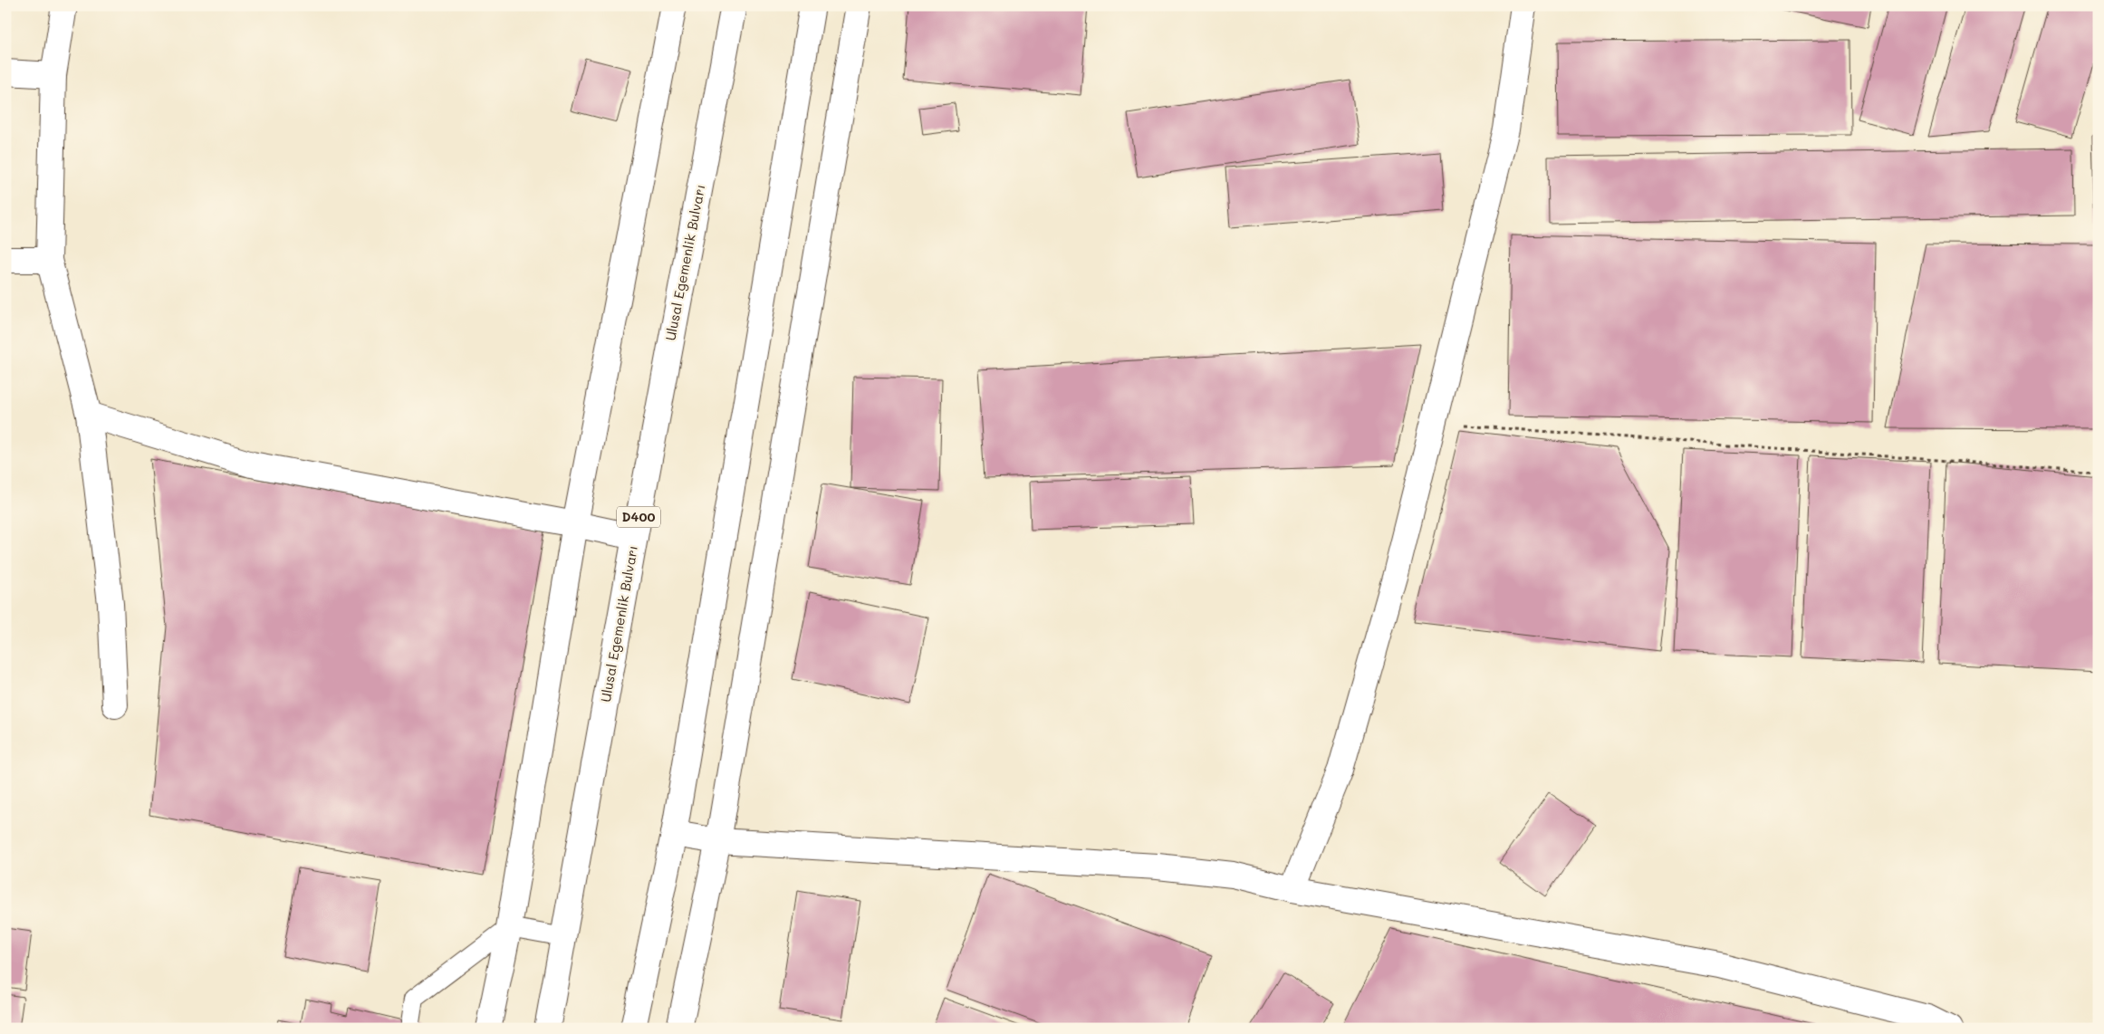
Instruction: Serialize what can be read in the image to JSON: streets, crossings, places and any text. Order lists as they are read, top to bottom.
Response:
{
  "streets": {
    "main road": ["Ulusal Egemenlik Bulvarı", "D400"]
  }
}
